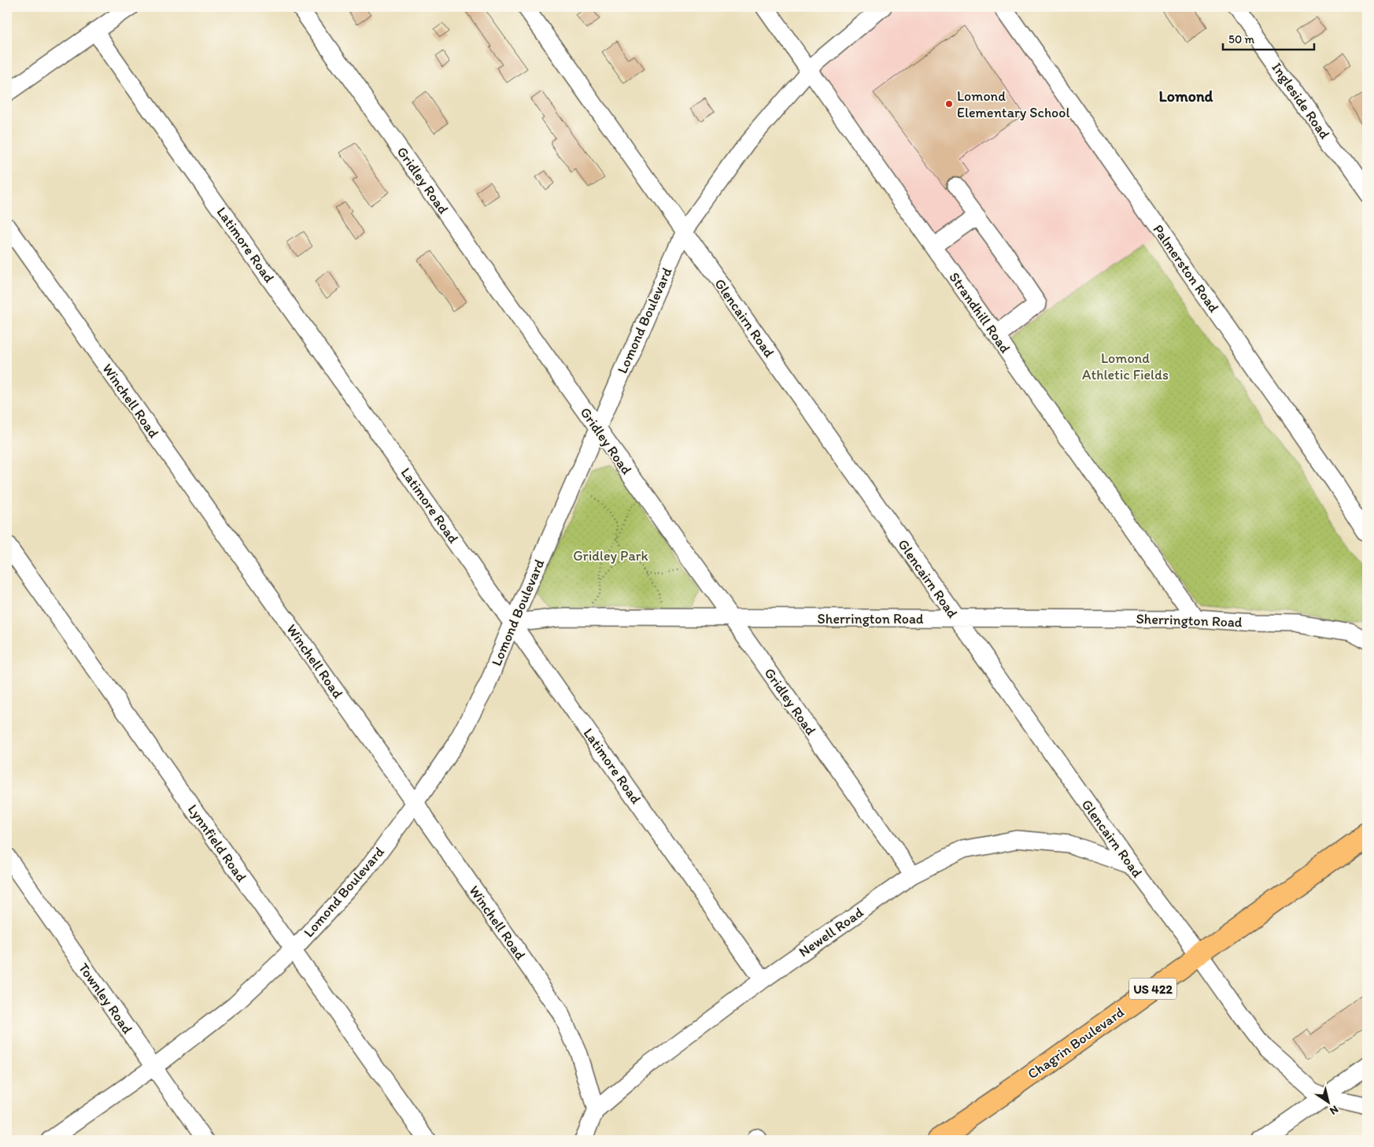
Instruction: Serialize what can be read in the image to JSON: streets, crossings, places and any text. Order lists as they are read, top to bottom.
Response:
{
  "streets": {
    "main road": ["US 422", "Chagrin Boulevard"],
    "street": [
      "Ingleside Road",
      "Gridley Road",
      "Latimore Road",
      "Palmerston Road",
      "Strandhill Road",
      "Glencairn Road",
      "Lomond Boulevard",
      "Winchell Road",
      "Sherrington Road",
      "Lynnfield Road",
      "Newell Road",
      "Townley Road"
    ]
  },
  "crossings": [
    ["Gridley Road", "Lomond Boulevard"],
    ["Gridley Road", "Sherrington Road"],
    ["Gridley Road", "Newell Road"],
    ["Latimore Road", "Lomond Boulevard"],
    ["Latimore Road", "Sherrington Road"],
    ["Latimore Road", "Newell Road"],
    ["Strandhill Road", "Lomond Boulevard"],
    ["Strandhill Road", "Sherrington Road"],
    ["Glencairn Road", "Lomond Boulevard"],
    ["Glencairn Road", "Sherrington Road"],
    ["Glencairn Road", "Newell Road"],
    ["Glencairn Road", "Chagrin Boulevard"],
    ["Lomond Boulevard", "Winchell Road"],
    ["Lomond Boulevard", "Sherrington Road"],
    ["Lomond Boulevard", "Lynnfield Road"],
    ["Lomond Boulevard", "Townley Road"],
    ["Winchell Road", "Newell Road"]
  ],
  "districts": ["Lomond"],
  "parks": ["Lomond Athletic Fields", "Gridley Park"],
  "places": ["Lomond Elementary School"],
  "scale_bar": "50 m",
  "north": "bottom right"
}
